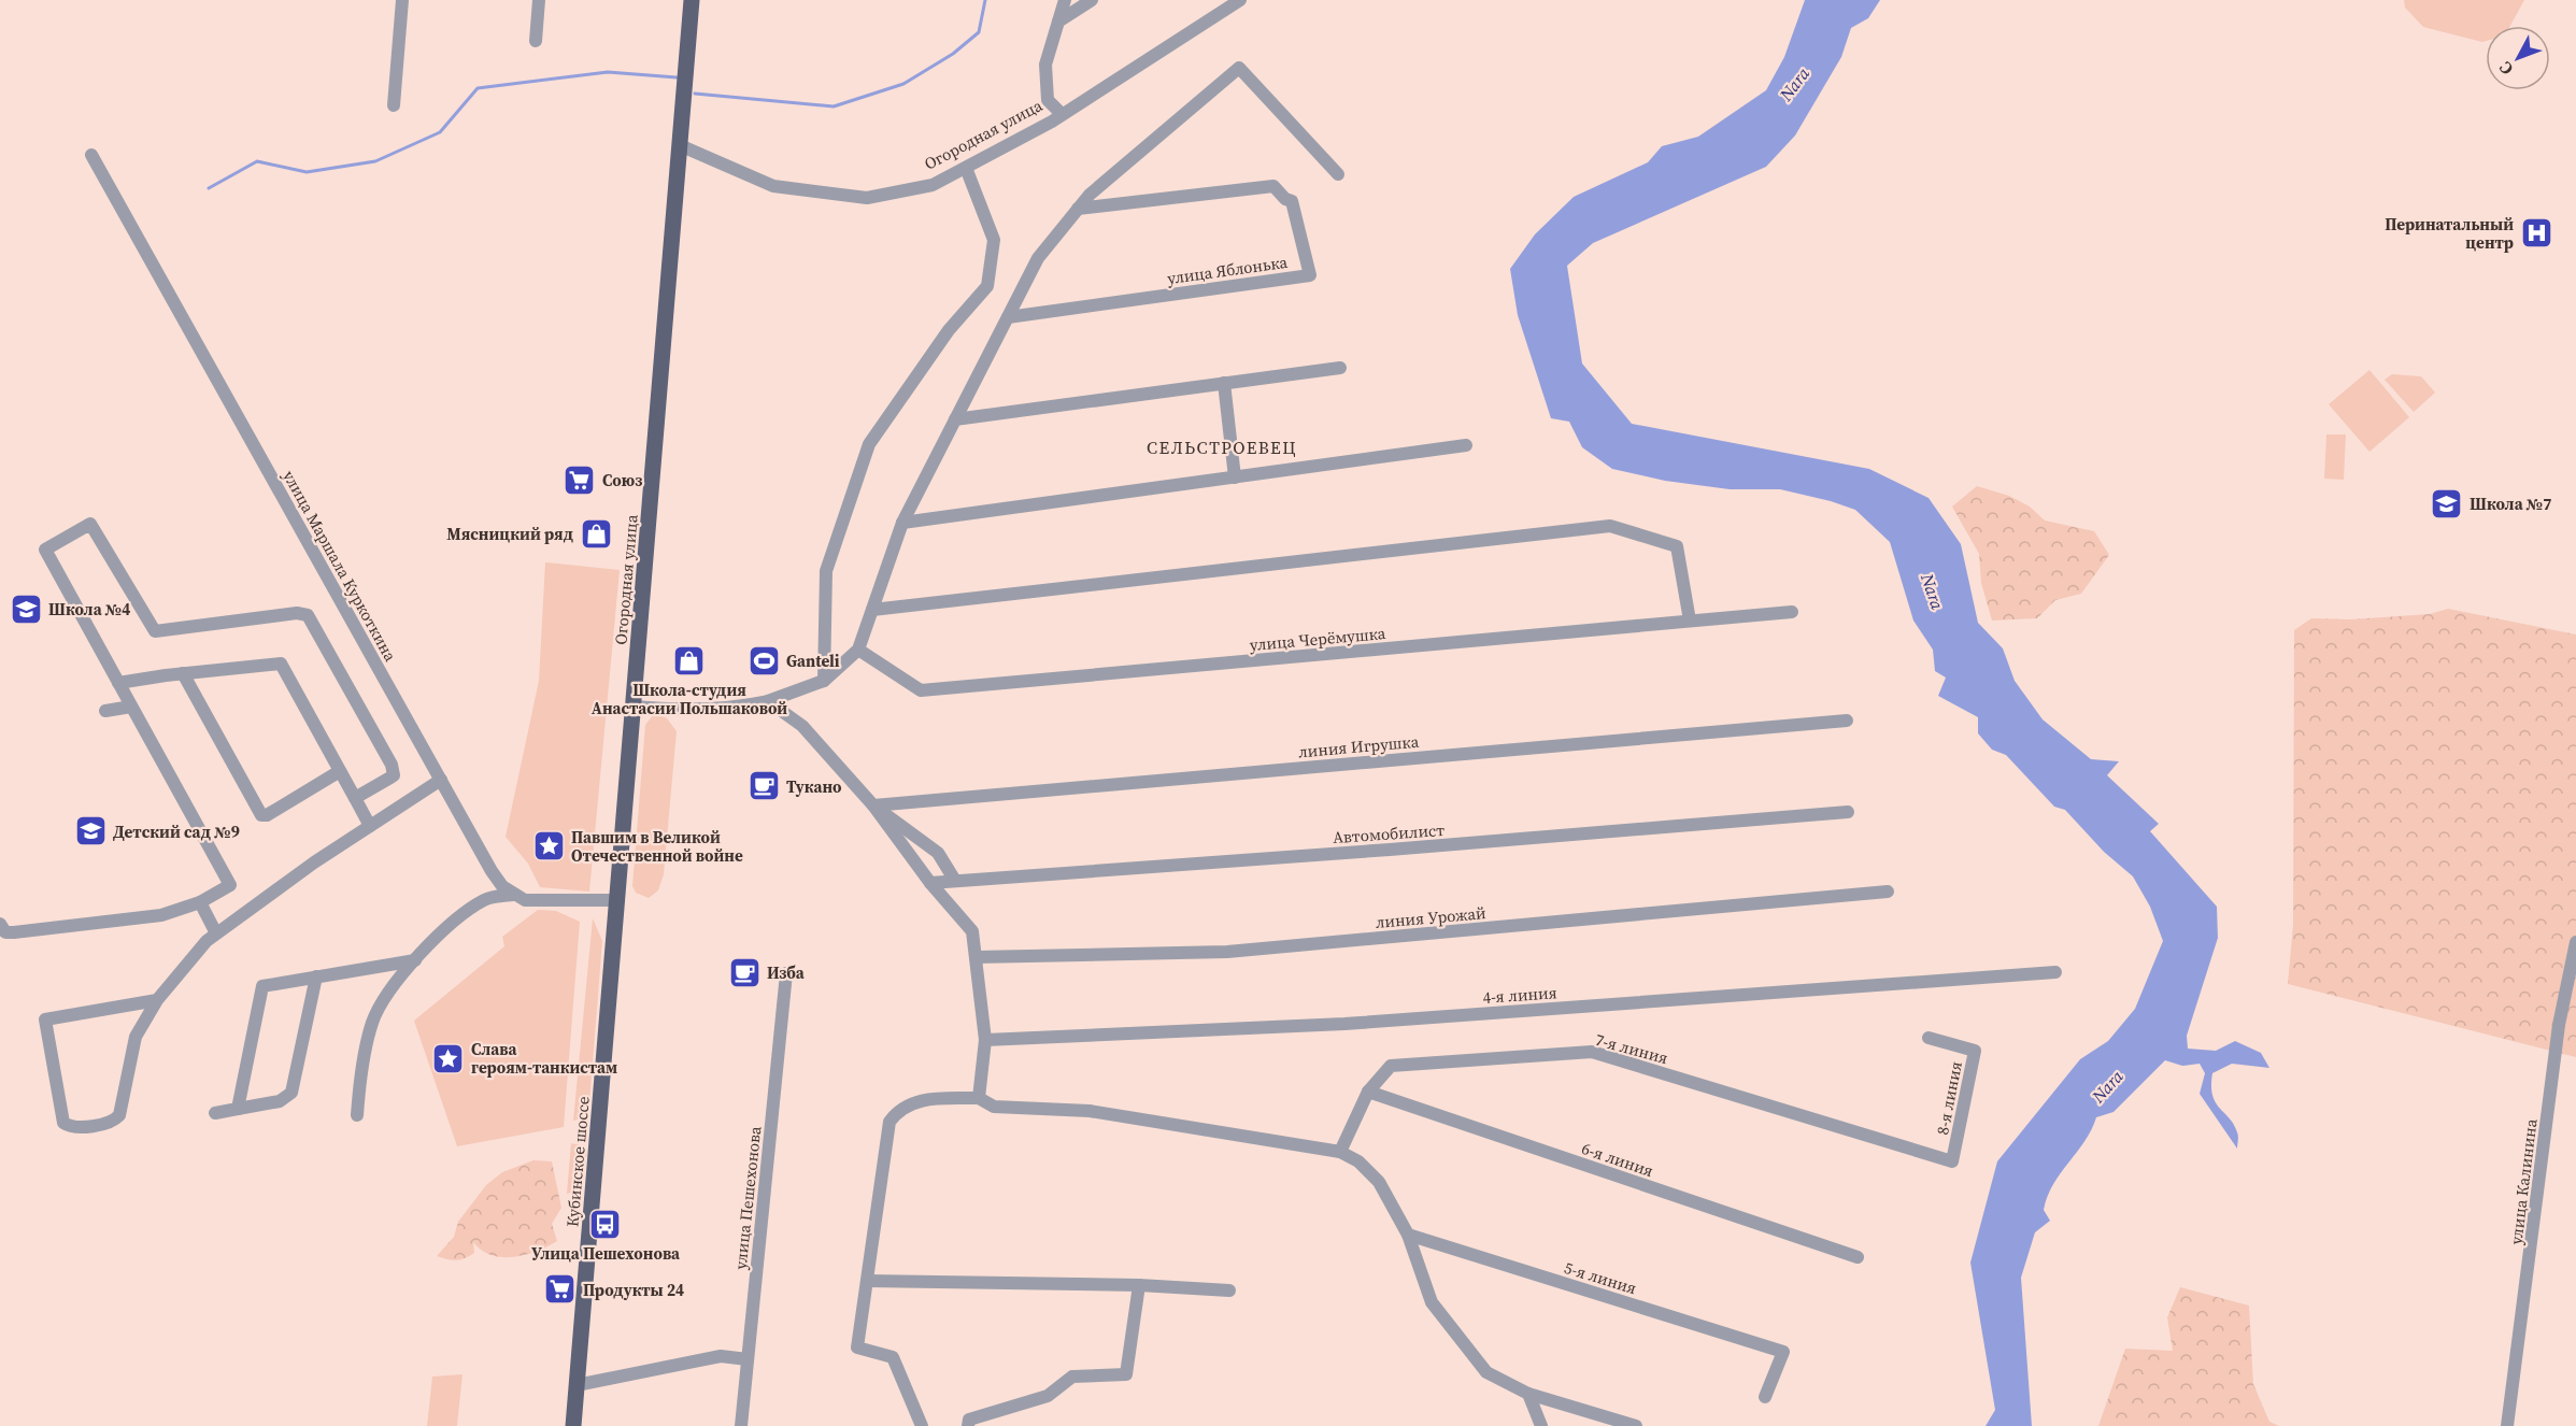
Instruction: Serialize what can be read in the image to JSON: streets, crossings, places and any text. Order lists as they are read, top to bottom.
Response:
{
  "streets": {
    "main road": ["Огородная улица", "Кубинское шоссе"],
    "street": [
      "улица Яблонька",
      "улица Маршала Куркоткина",
      "улица Черёмушка",
      "линия Игрушка",
      "Автомобилист",
      "линия Урожай",
      "4-я линия",
      "7-я линия",
      "8-я линия",
      "6-я линия",
      "улица Калинина",
      "улица Пешехонова",
      "5-я линия"
    ]
  },
  "crossings": [
    ["Огородная улица", "Кубинское шоссе"],
    ["7-я линия", "8-я линия"],
    ["7-я линия", "6-я линия"]
  ],
  "districts": ["СЕЛЬСТРОЕВЕЦ"],
  "water": ["Nara"],
  "places": {
    "hospital": ["Перинатальный центр"],
    "supermarket": ["Союз", "Продукты 24"],
    "school or university": ["Школа №7", "Школа №4", "Детский сад №9"],
    "shop": ["Мясницкий ряд", "Школа-студия Анастасии Польшаковой"],
    "sports": ["Ganteli"],
    "cafe": ["Тукано", "Изба"],
    "place": ["Павшим в Великой Отечественной войне", "Слава героям-танкистам"],
    "bus stop": ["Улица Пешехонова"]
  },
  "north": "bottom left"
}
